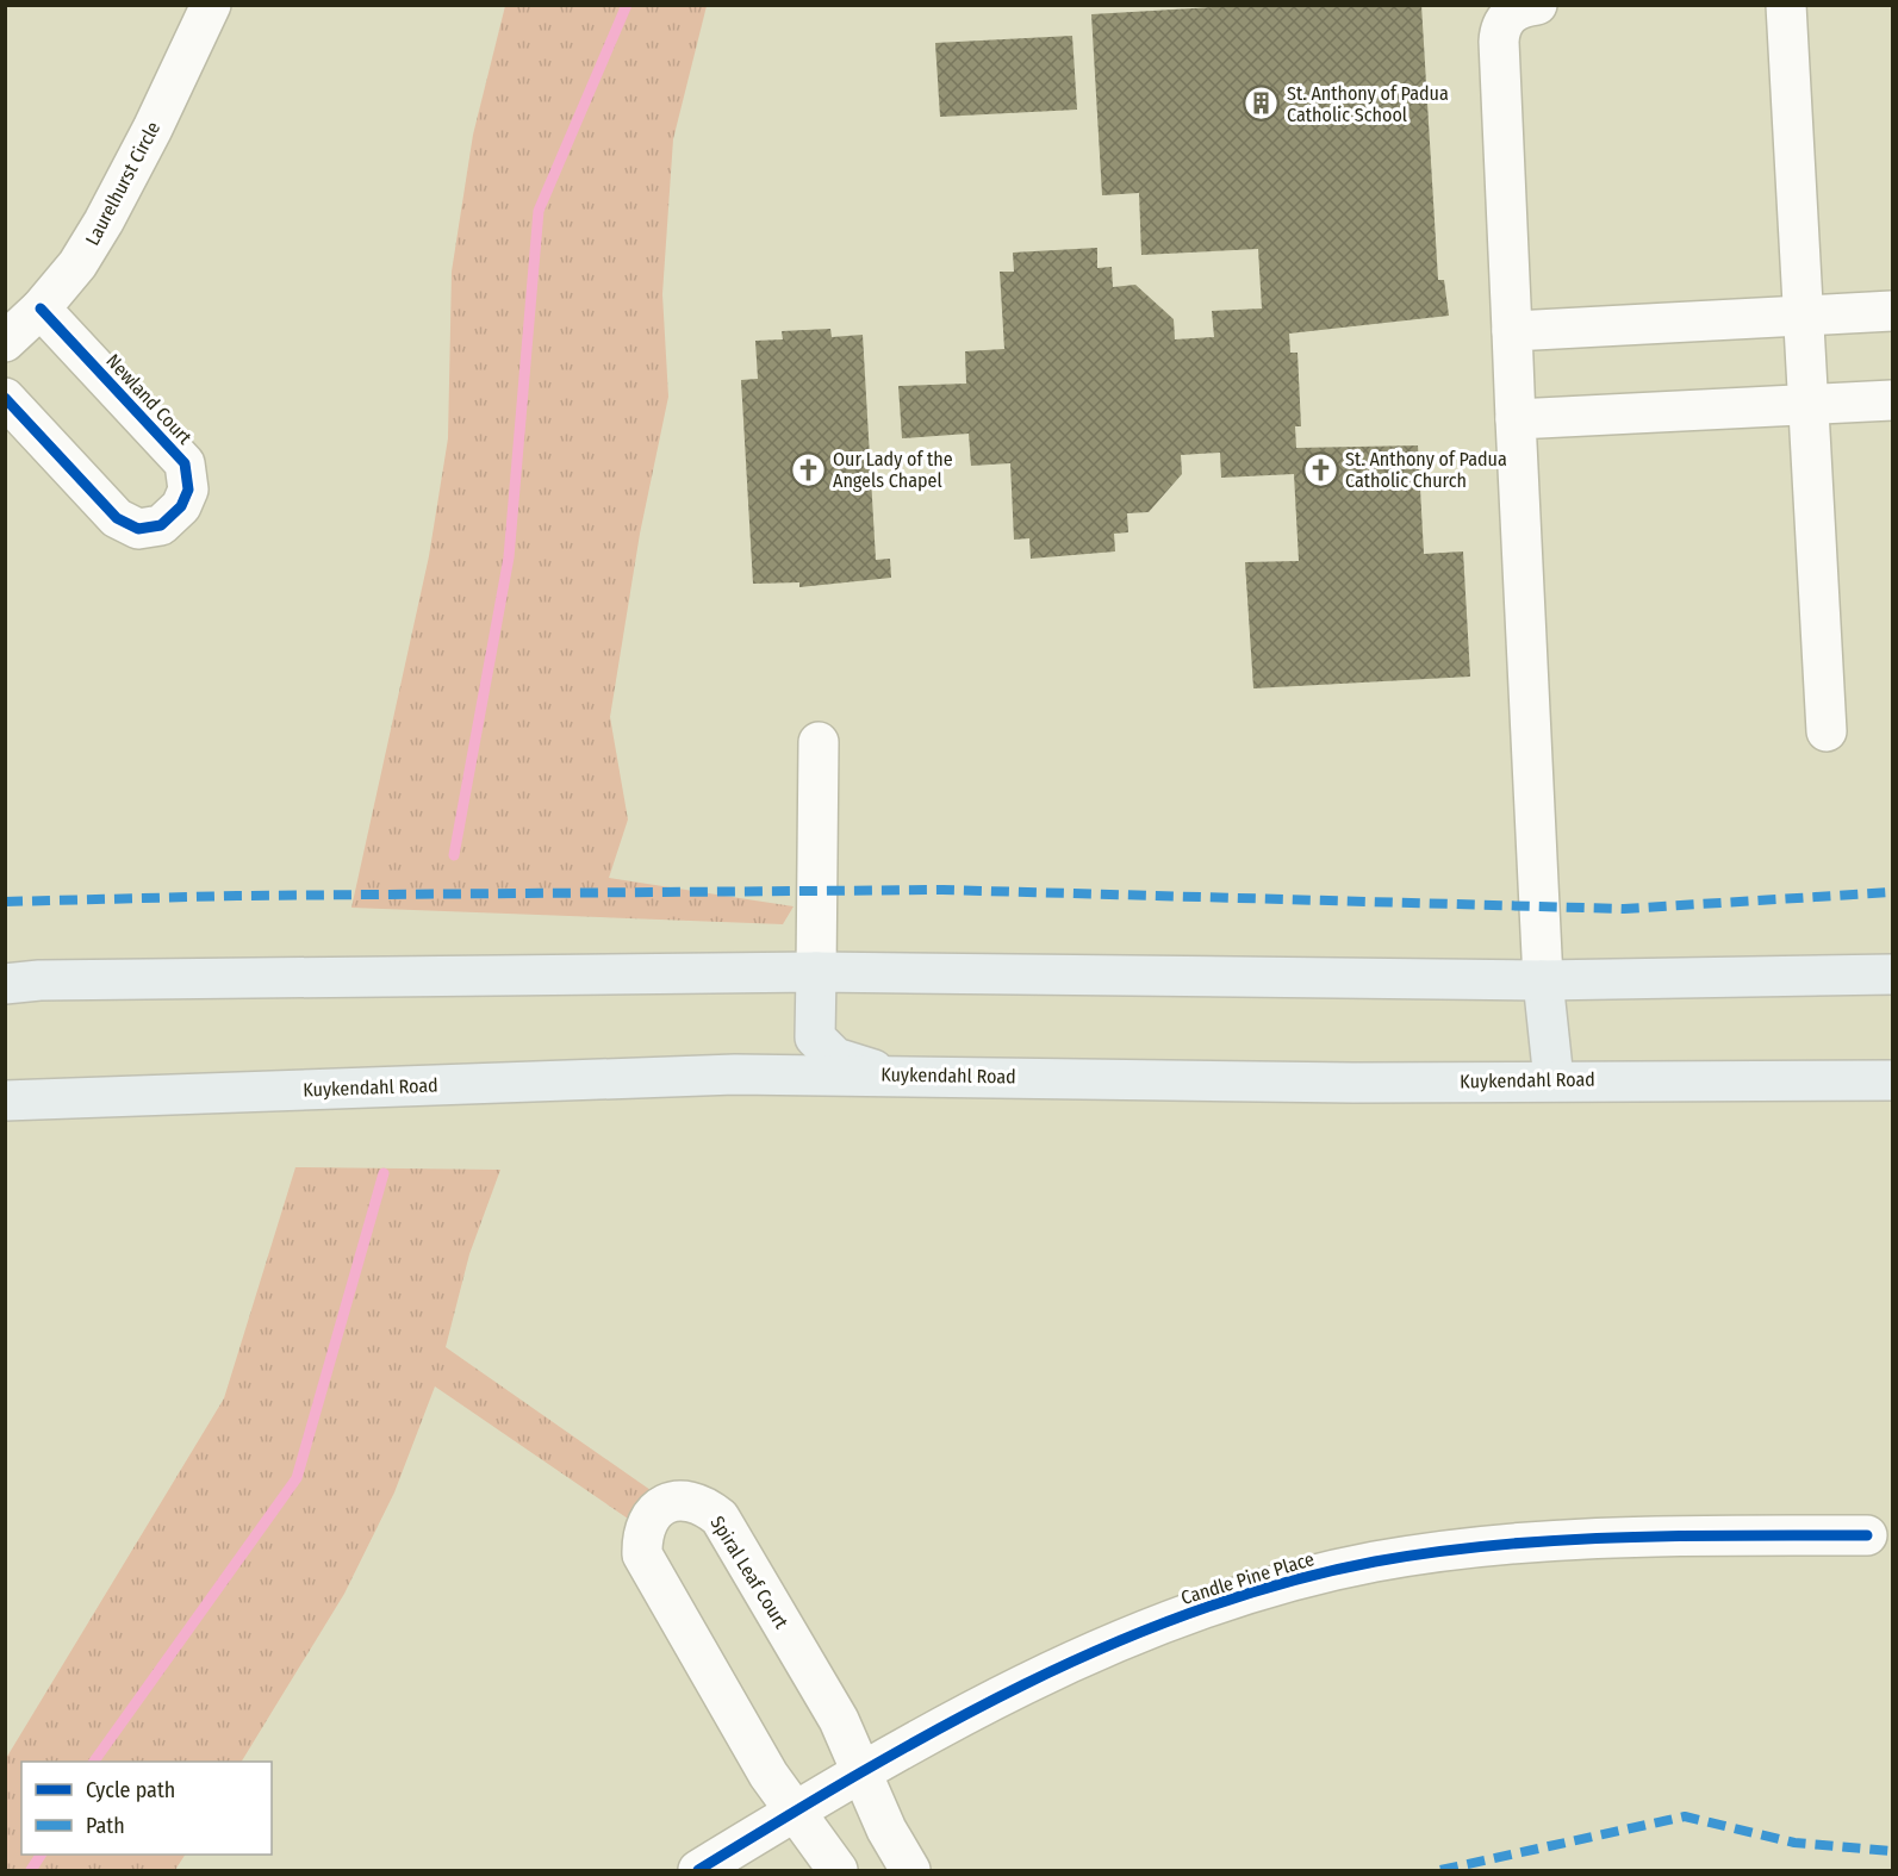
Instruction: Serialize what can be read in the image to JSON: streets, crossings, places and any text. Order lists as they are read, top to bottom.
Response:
{
  "streets": {
    "main road": ["Kuykendahl Road"],
    "street": [
      "Laurelhurst Circle",
      "Newland Court",
      "Spiral Leaf Court",
      "Candle Pine Place"
    ]
  },
  "crossings": [
    ["Laurelhurst Circle", "Newland Court"],
    ["Spiral Leaf Court", "Candle Pine Place"]
  ],
  "places": {
    "building": ["St. Anthony of Padua Catholic School"],
    "church": ["Our Lady of the Angels Chapel", "St. Anthony of Padua Catholic Church"]
  },
  "legend": ["Cycle path", "Path"]
}
